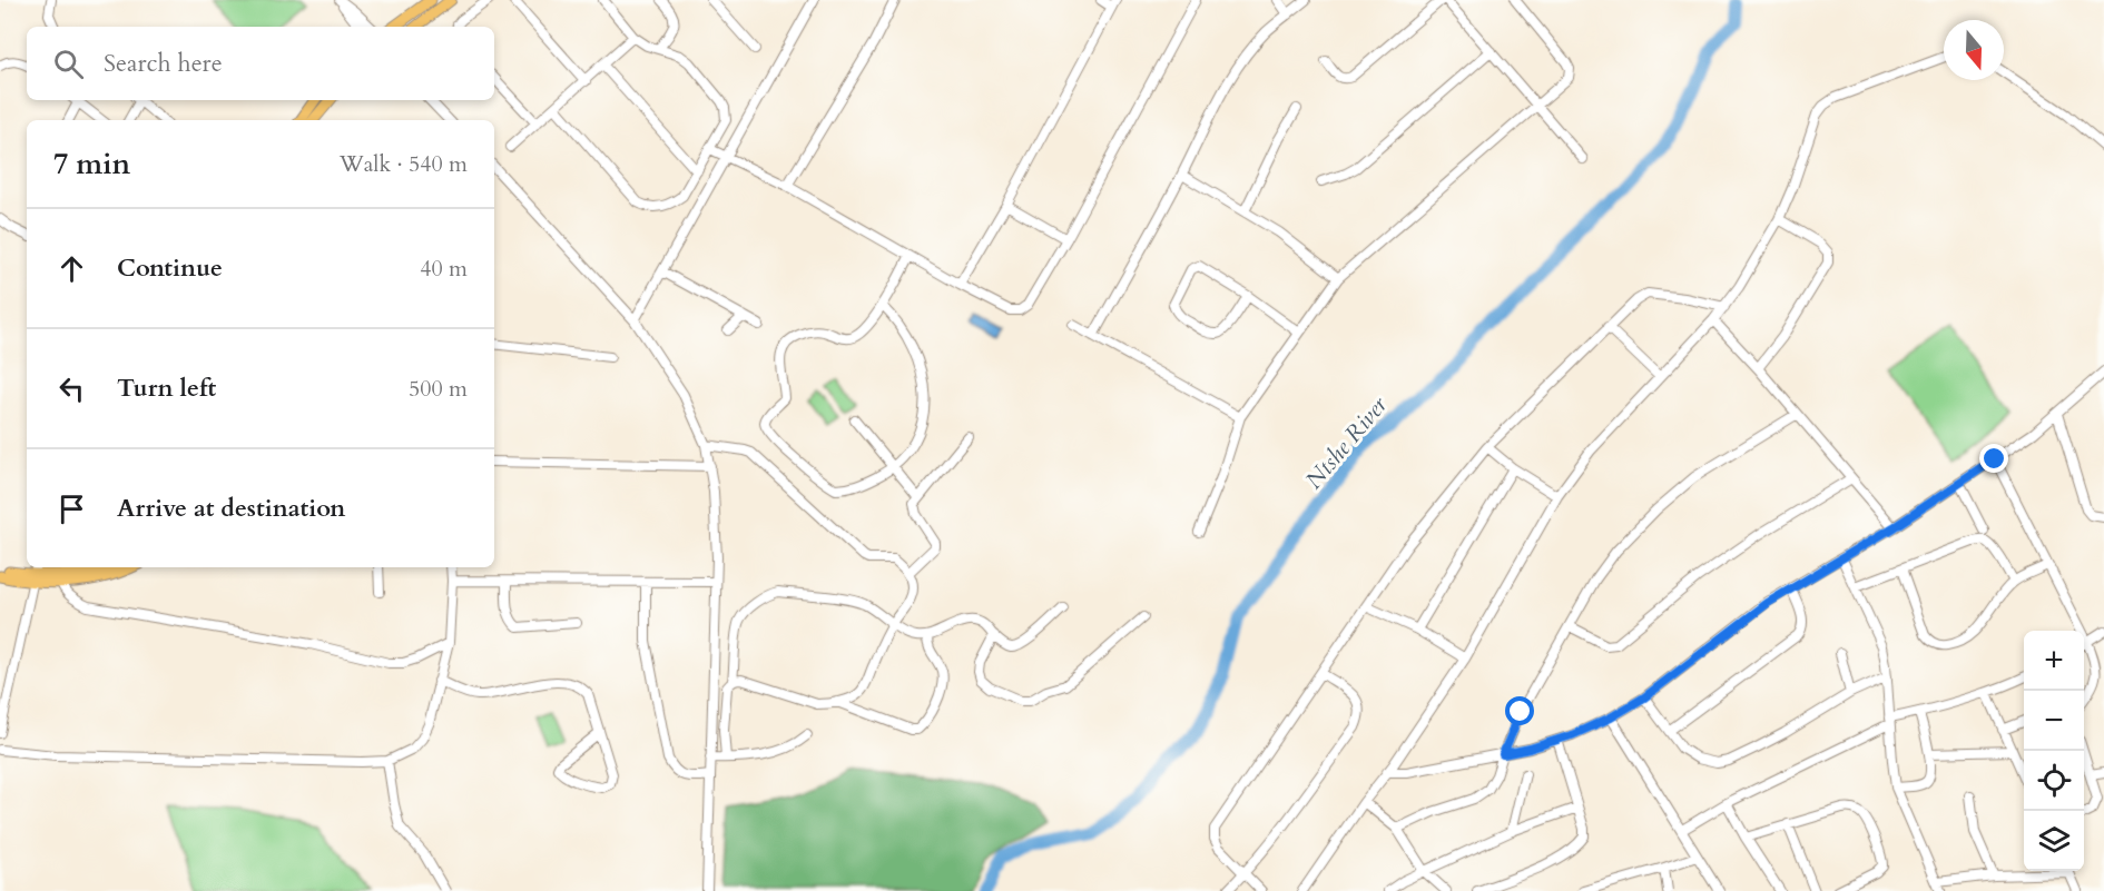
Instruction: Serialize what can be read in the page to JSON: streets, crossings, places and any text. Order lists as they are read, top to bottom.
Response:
{
  "water": ["Ntshe River"],
  "north": "bottom",
  "page": {
    "search": "Search here",
    "heading": ["7 min", "Walk · 540 m"],
    "list": [
      ["Continue", "40 m"],
      ["Turn left", "500 m"],
      "Arrive at destination"
    ],
    "map_buttons": ["+", "−"]
  }
}
